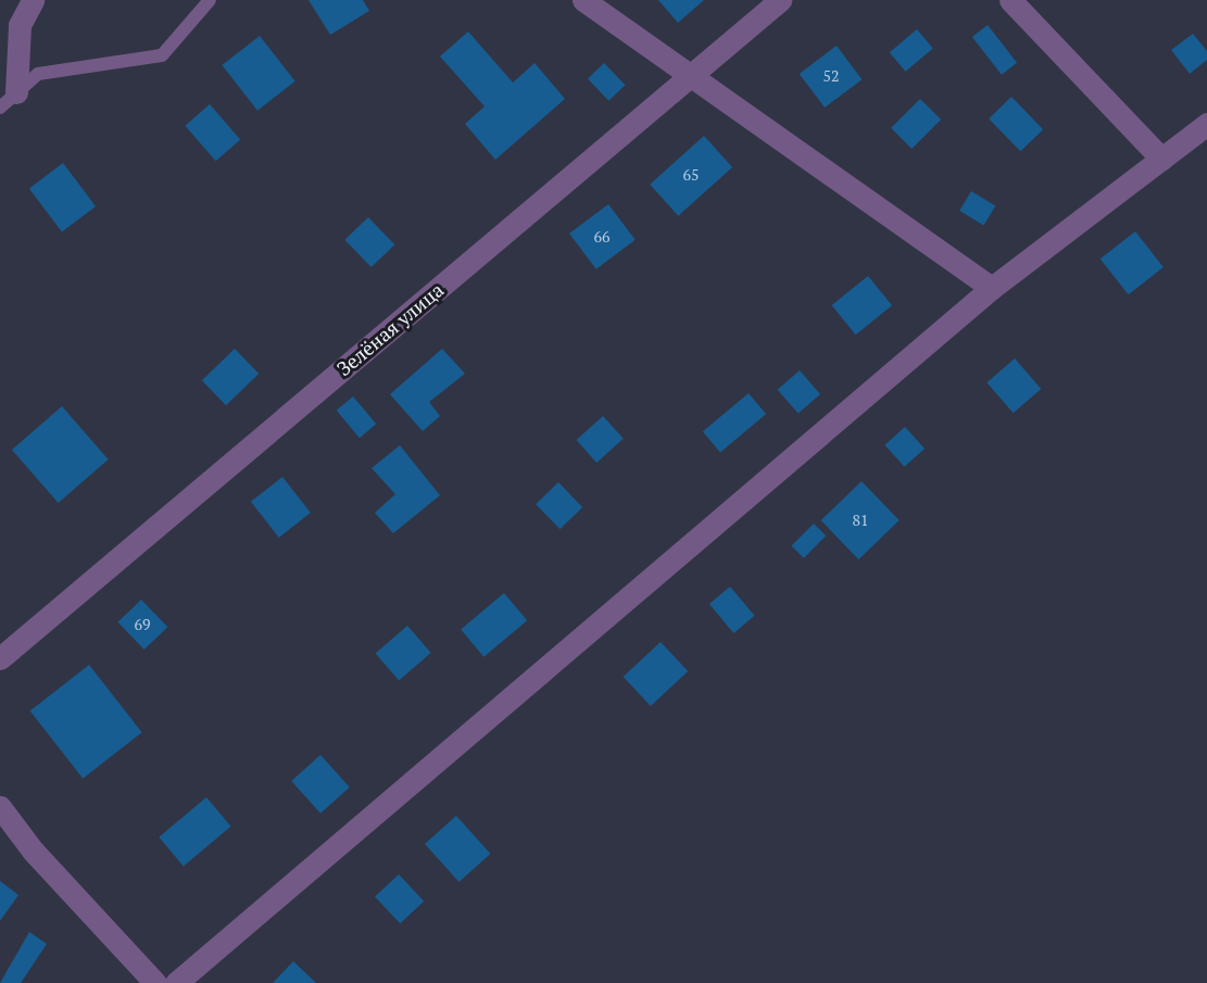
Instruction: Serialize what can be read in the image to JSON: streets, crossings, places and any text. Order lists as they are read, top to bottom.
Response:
{
  "streets": {
    "street": ["Зелёная улица"]
  },
  "house_numbers": [
    "52",
    "65",
    "66",
    "81",
    "69"
  ]
}
